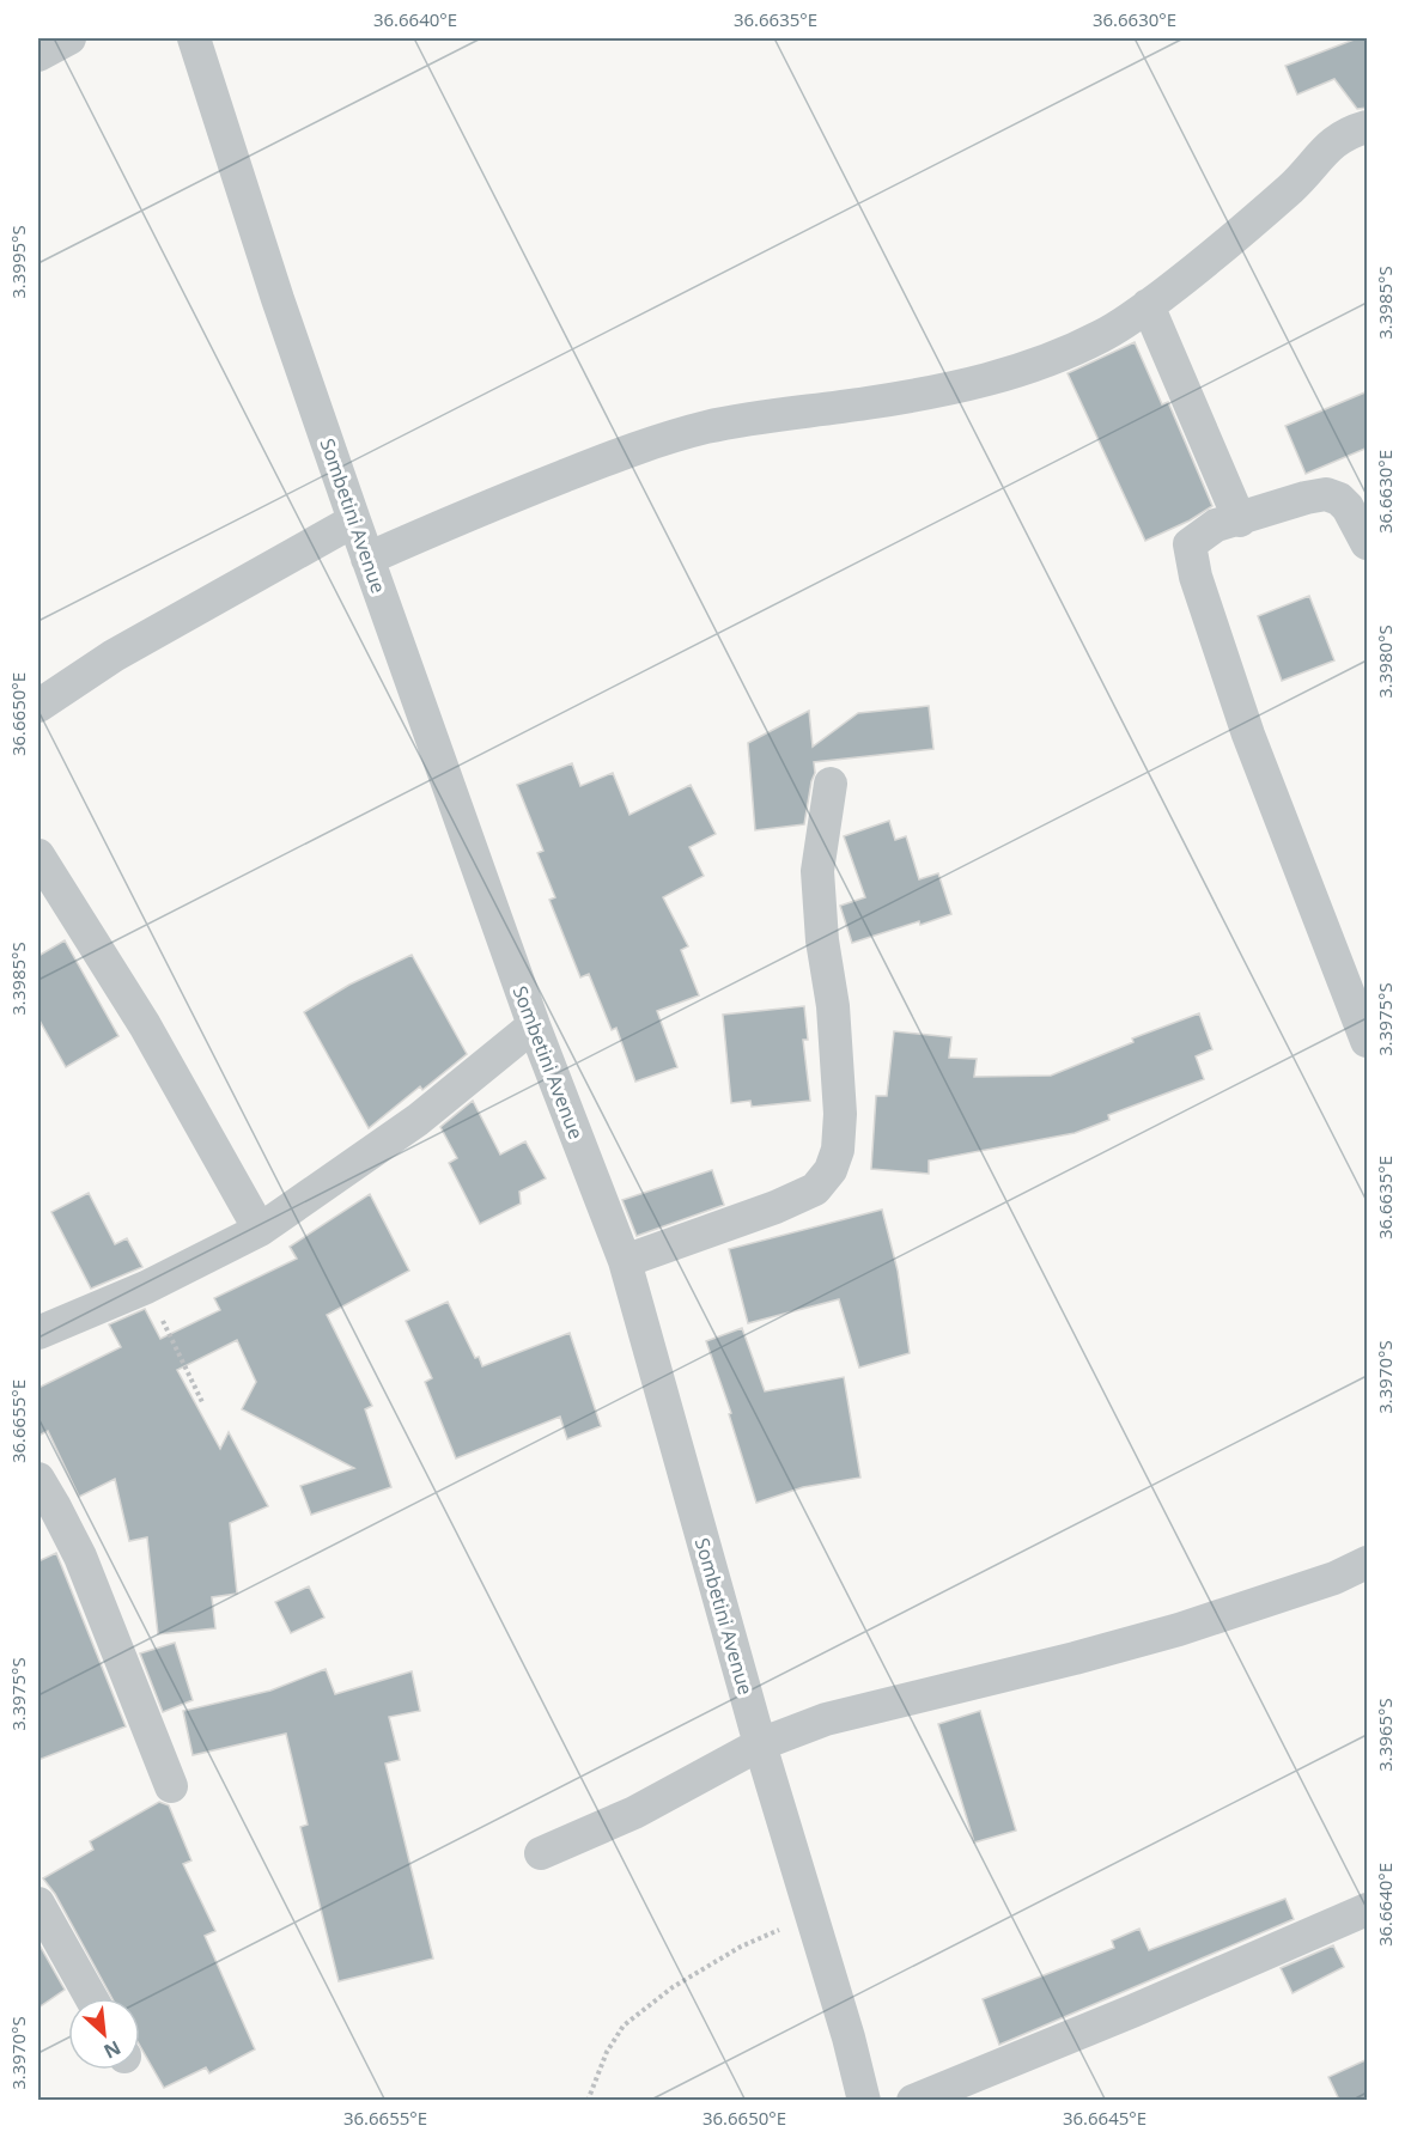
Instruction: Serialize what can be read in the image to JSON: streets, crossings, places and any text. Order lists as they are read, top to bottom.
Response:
{
  "streets": {
    "street": ["Sombetini Avenue"]
  },
  "north": "bottom right",
  "coordinates": [
    "36.6640°E",
    "36.6635°E",
    "36.6630°E",
    "3.3995°S",
    "3.3985°S",
    "3.3980°S",
    "36.6650°E",
    "3.3975°S",
    "3.3970°S",
    "36.6655°E",
    "3.3965°S",
    "36.6645°E"
  ]
}
